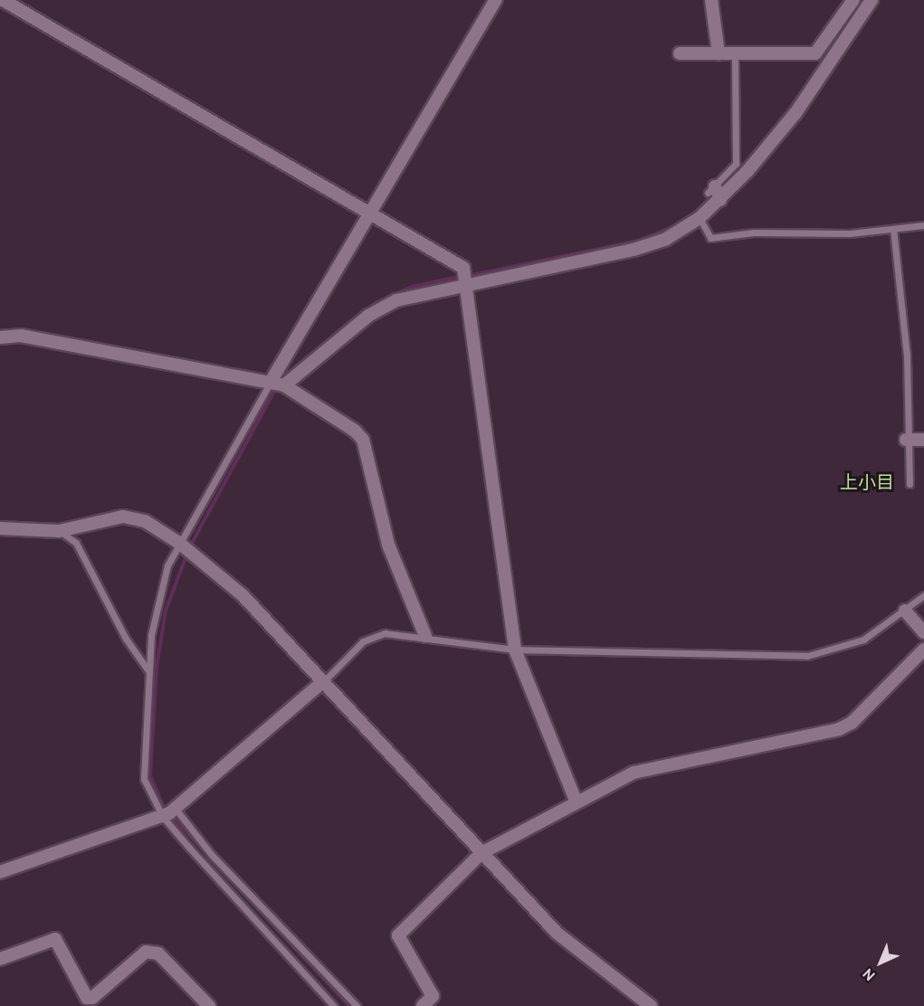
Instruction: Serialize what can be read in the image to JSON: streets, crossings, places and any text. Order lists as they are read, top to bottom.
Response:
{
  "districts": ["上小目"],
  "north": "bottom left"
}
